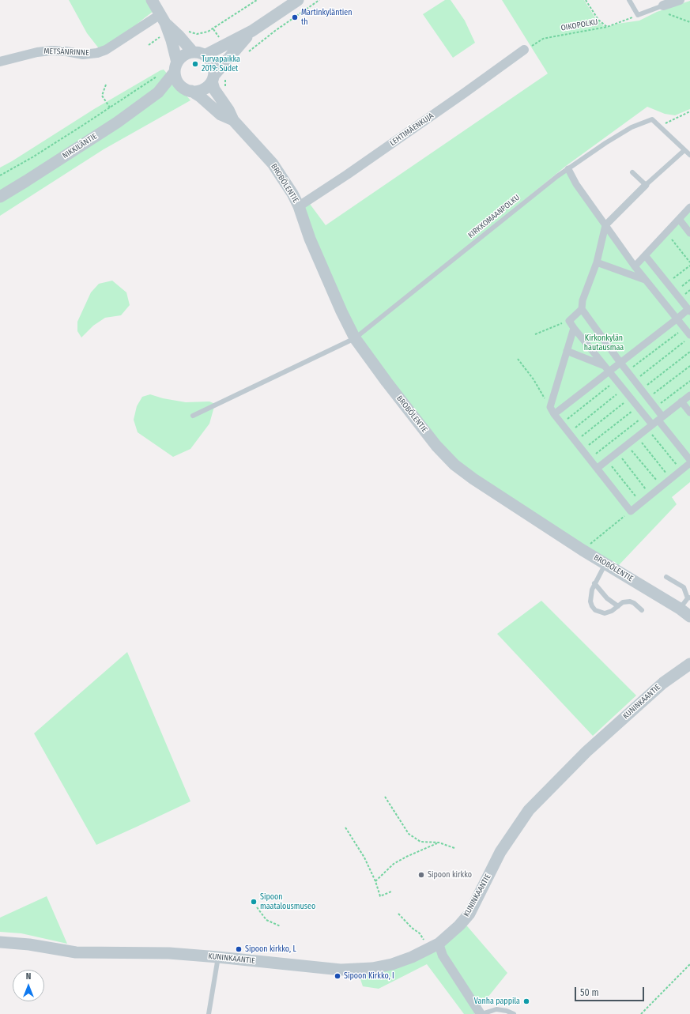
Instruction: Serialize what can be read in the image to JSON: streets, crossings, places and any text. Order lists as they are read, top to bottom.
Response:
{
  "streets": {
    "street": [
      "METSÄNRINNE",
      "LEHTIMÄENKUJA",
      "NIKKILÄNTIE",
      "BROBÖLENTIE",
      "KUNINKAANTIE"
    ],
    "lane": ["KIRKKOMAANPOLKU"],
    "path": ["OIKOPOLKU"]
  },
  "crossings": [
    ["OIKOPOLKU", "LEHTIMÄENKUJA"],
    ["LEHTIMÄENKUJA", "BROBÖLENTIE"],
    ["NIKKILÄNTIE", "BROBÖLENTIE"],
    ["BROBÖLENTIE", "KIRKKOMAANPOLKU"]
  ],
  "parks": ["Kirkonkylän hautausmaa"],
  "places": [
    "Martinkyläntien th",
    "Turvapaikka 2019: Sudet",
    "Sipoon kirkko",
    "Sipoon maatalousmuseo",
    "Sipoon kirkko, L",
    "Sipoon Kirkko, I",
    "Vanha pappila"
  ],
  "scale_bar": "50 m",
  "north": "top"
}
